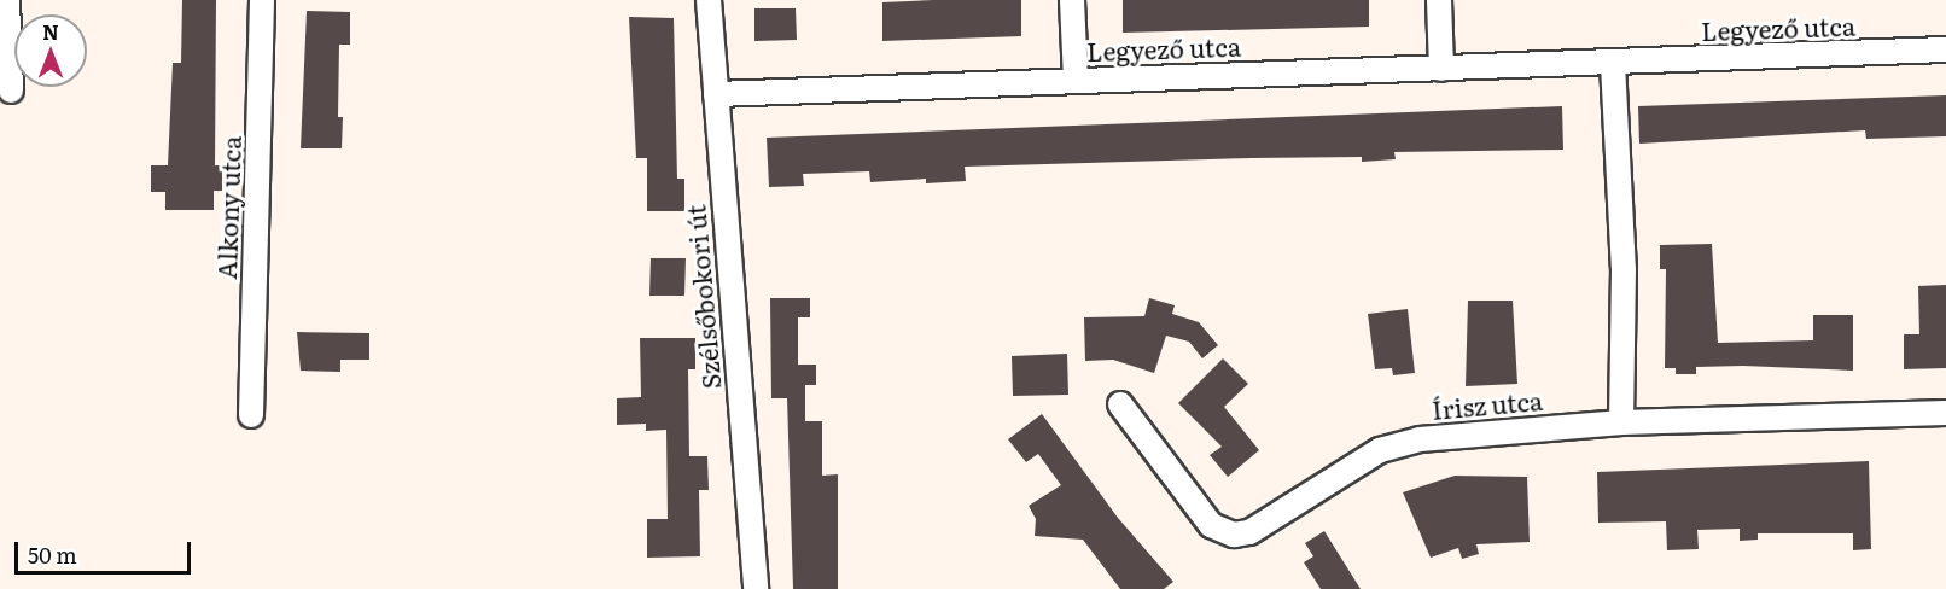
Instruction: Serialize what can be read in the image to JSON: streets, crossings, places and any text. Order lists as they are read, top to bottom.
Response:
{
  "streets": {
    "street": [
      "Legyező utca",
      "Alkony utca",
      "Szélsőbokori út",
      "Írisz utca"
    ]
  },
  "crossings": [
    ["Legyező utca", "Szélsőbokori út"]
  ],
  "scale_bar": "50 m",
  "north": "top"
}
